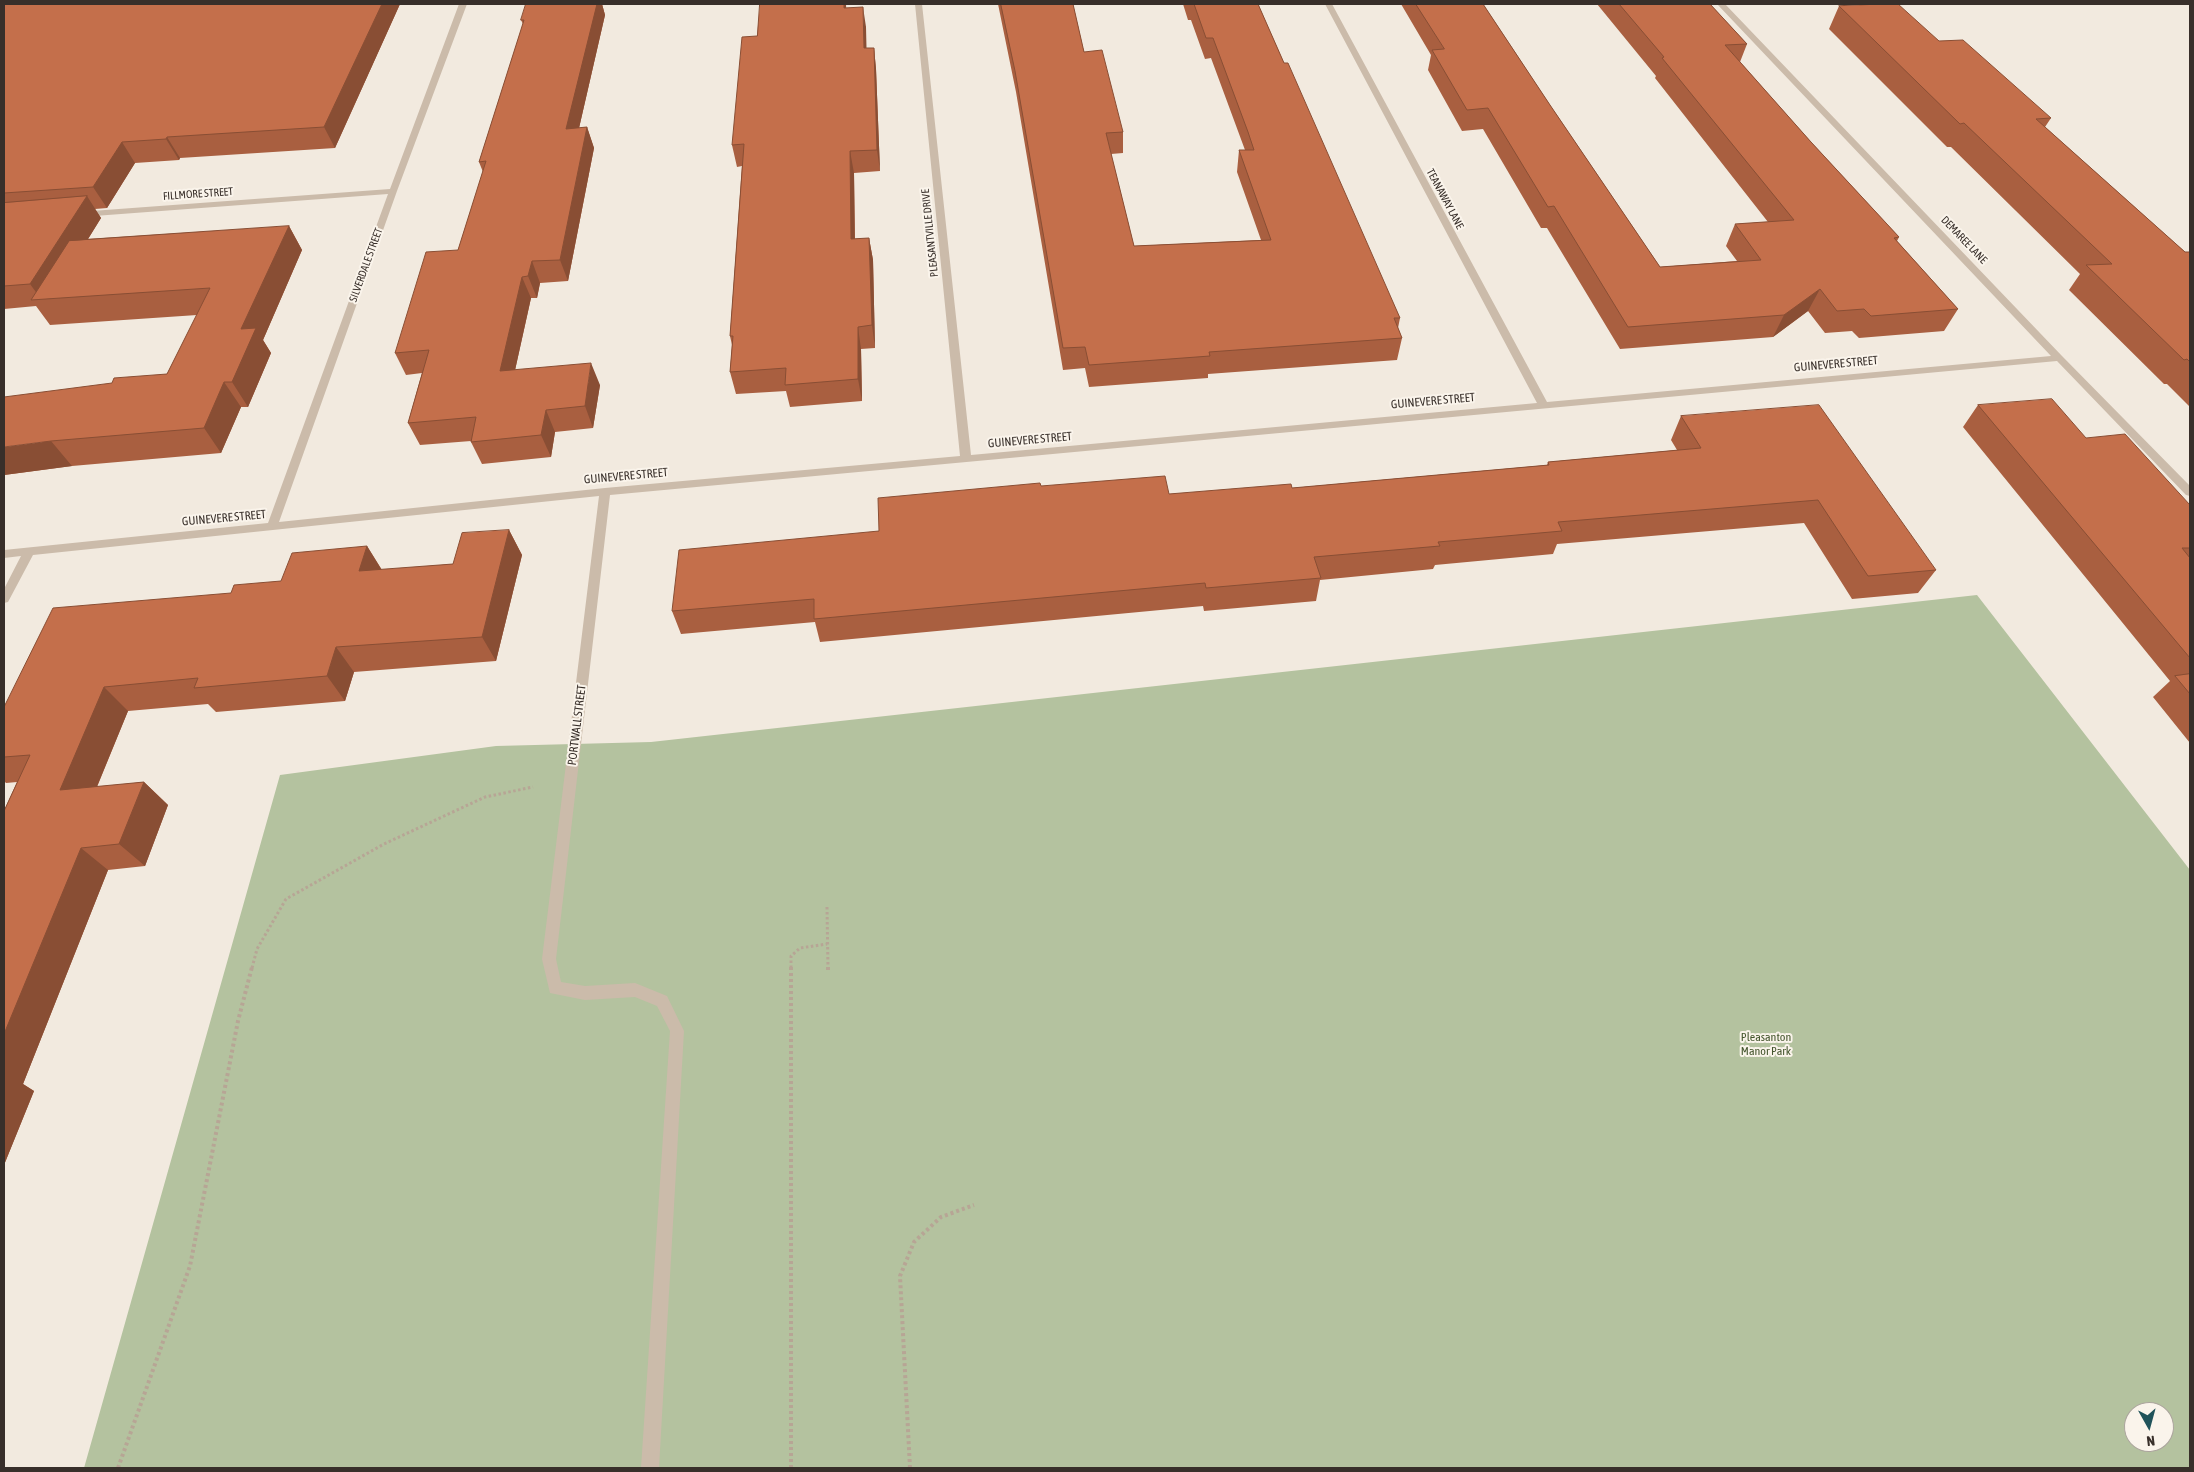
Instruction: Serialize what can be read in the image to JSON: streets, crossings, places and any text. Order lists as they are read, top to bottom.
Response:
{
  "streets": {
    "street": [
      "FILLMORE STREET",
      "TEANAWAY LANE",
      "PLEASANTVILLE DRIVE",
      "DEMAREE LANE",
      "SILVERDALE STREET",
      "GUINEVERE STREET",
      "PORTWALL STREET"
    ]
  },
  "crossings": [
    ["FILLMORE STREET", "SILVERDALE STREET"],
    ["TEANAWAY LANE", "GUINEVERE STREET"],
    ["PLEASANTVILLE DRIVE", "GUINEVERE STREET"],
    ["DEMAREE LANE", "GUINEVERE STREET"],
    ["SILVERDALE STREET", "GUINEVERE STREET"],
    ["GUINEVERE STREET", "PORTWALL STREET"]
  ],
  "parks": ["Pleasanton Manor Park"],
  "north": "bottom"
}
